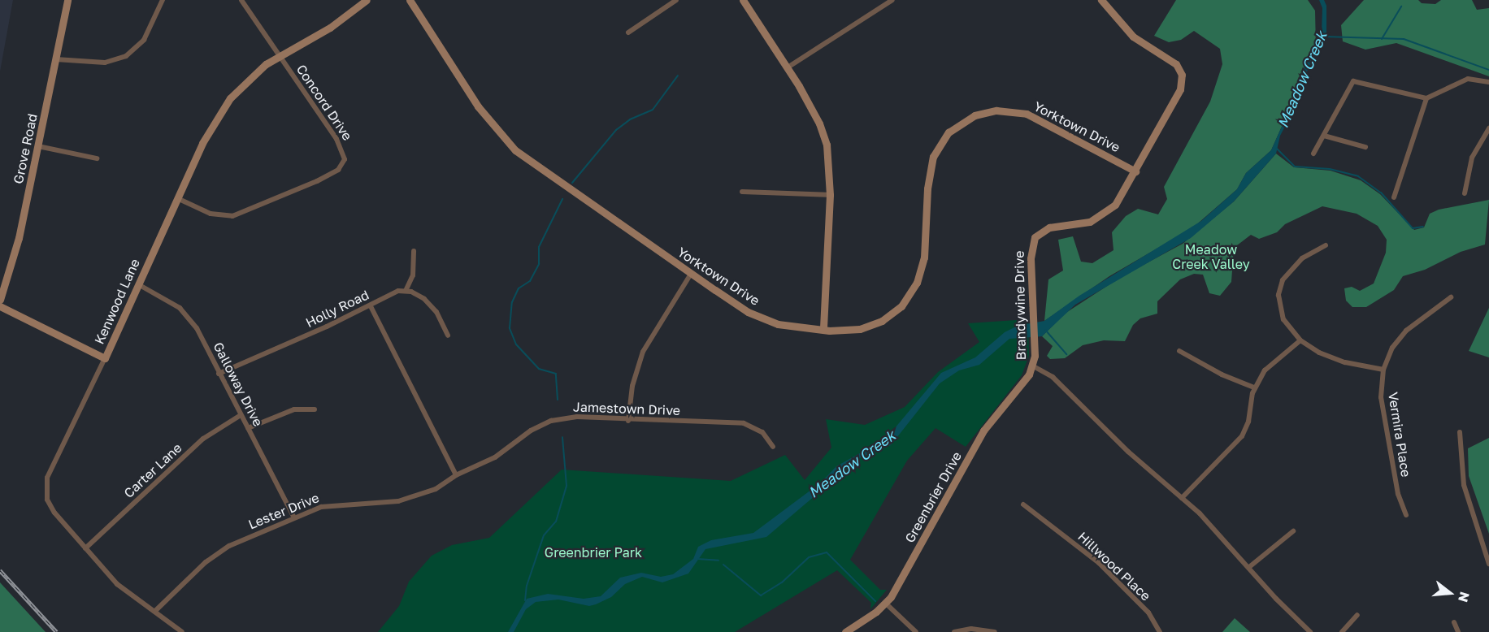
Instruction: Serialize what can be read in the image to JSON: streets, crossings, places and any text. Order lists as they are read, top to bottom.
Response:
{
  "streets": {
    "street": [
      "Concord Drive",
      "Yorktown Drive",
      "Grove Road",
      "Kenwood Lane",
      "Brandywine Drive",
      "Holly Road",
      "Galloway Drive",
      "Jamestown Drive",
      "Vermira Place",
      "Carter Lane",
      "Greenbrier Drive",
      "Lester Drive",
      "Hillwood Place"
    ]
  },
  "crossings": [
    ["Concord Drive", "Kenwood Lane"],
    ["Yorktown Drive", "Brandywine Drive"],
    ["Kenwood Lane", "Galloway Drive"],
    ["Kenwood Lane", "Carter Lane"],
    ["Kenwood Lane", "Lester Drive"],
    ["Brandywine Drive", "Greenbrier Drive"],
    ["Holly Road", "Galloway Drive"],
    ["Galloway Drive", "Carter Lane"],
    ["Galloway Drive", "Lester Drive"],
    ["Jamestown Drive", "Lester Drive"]
  ],
  "water": ["Meadow Creek"],
  "parks": ["Meadow Creek Valley", "Greenbrier Park"],
  "north": "right"
}
